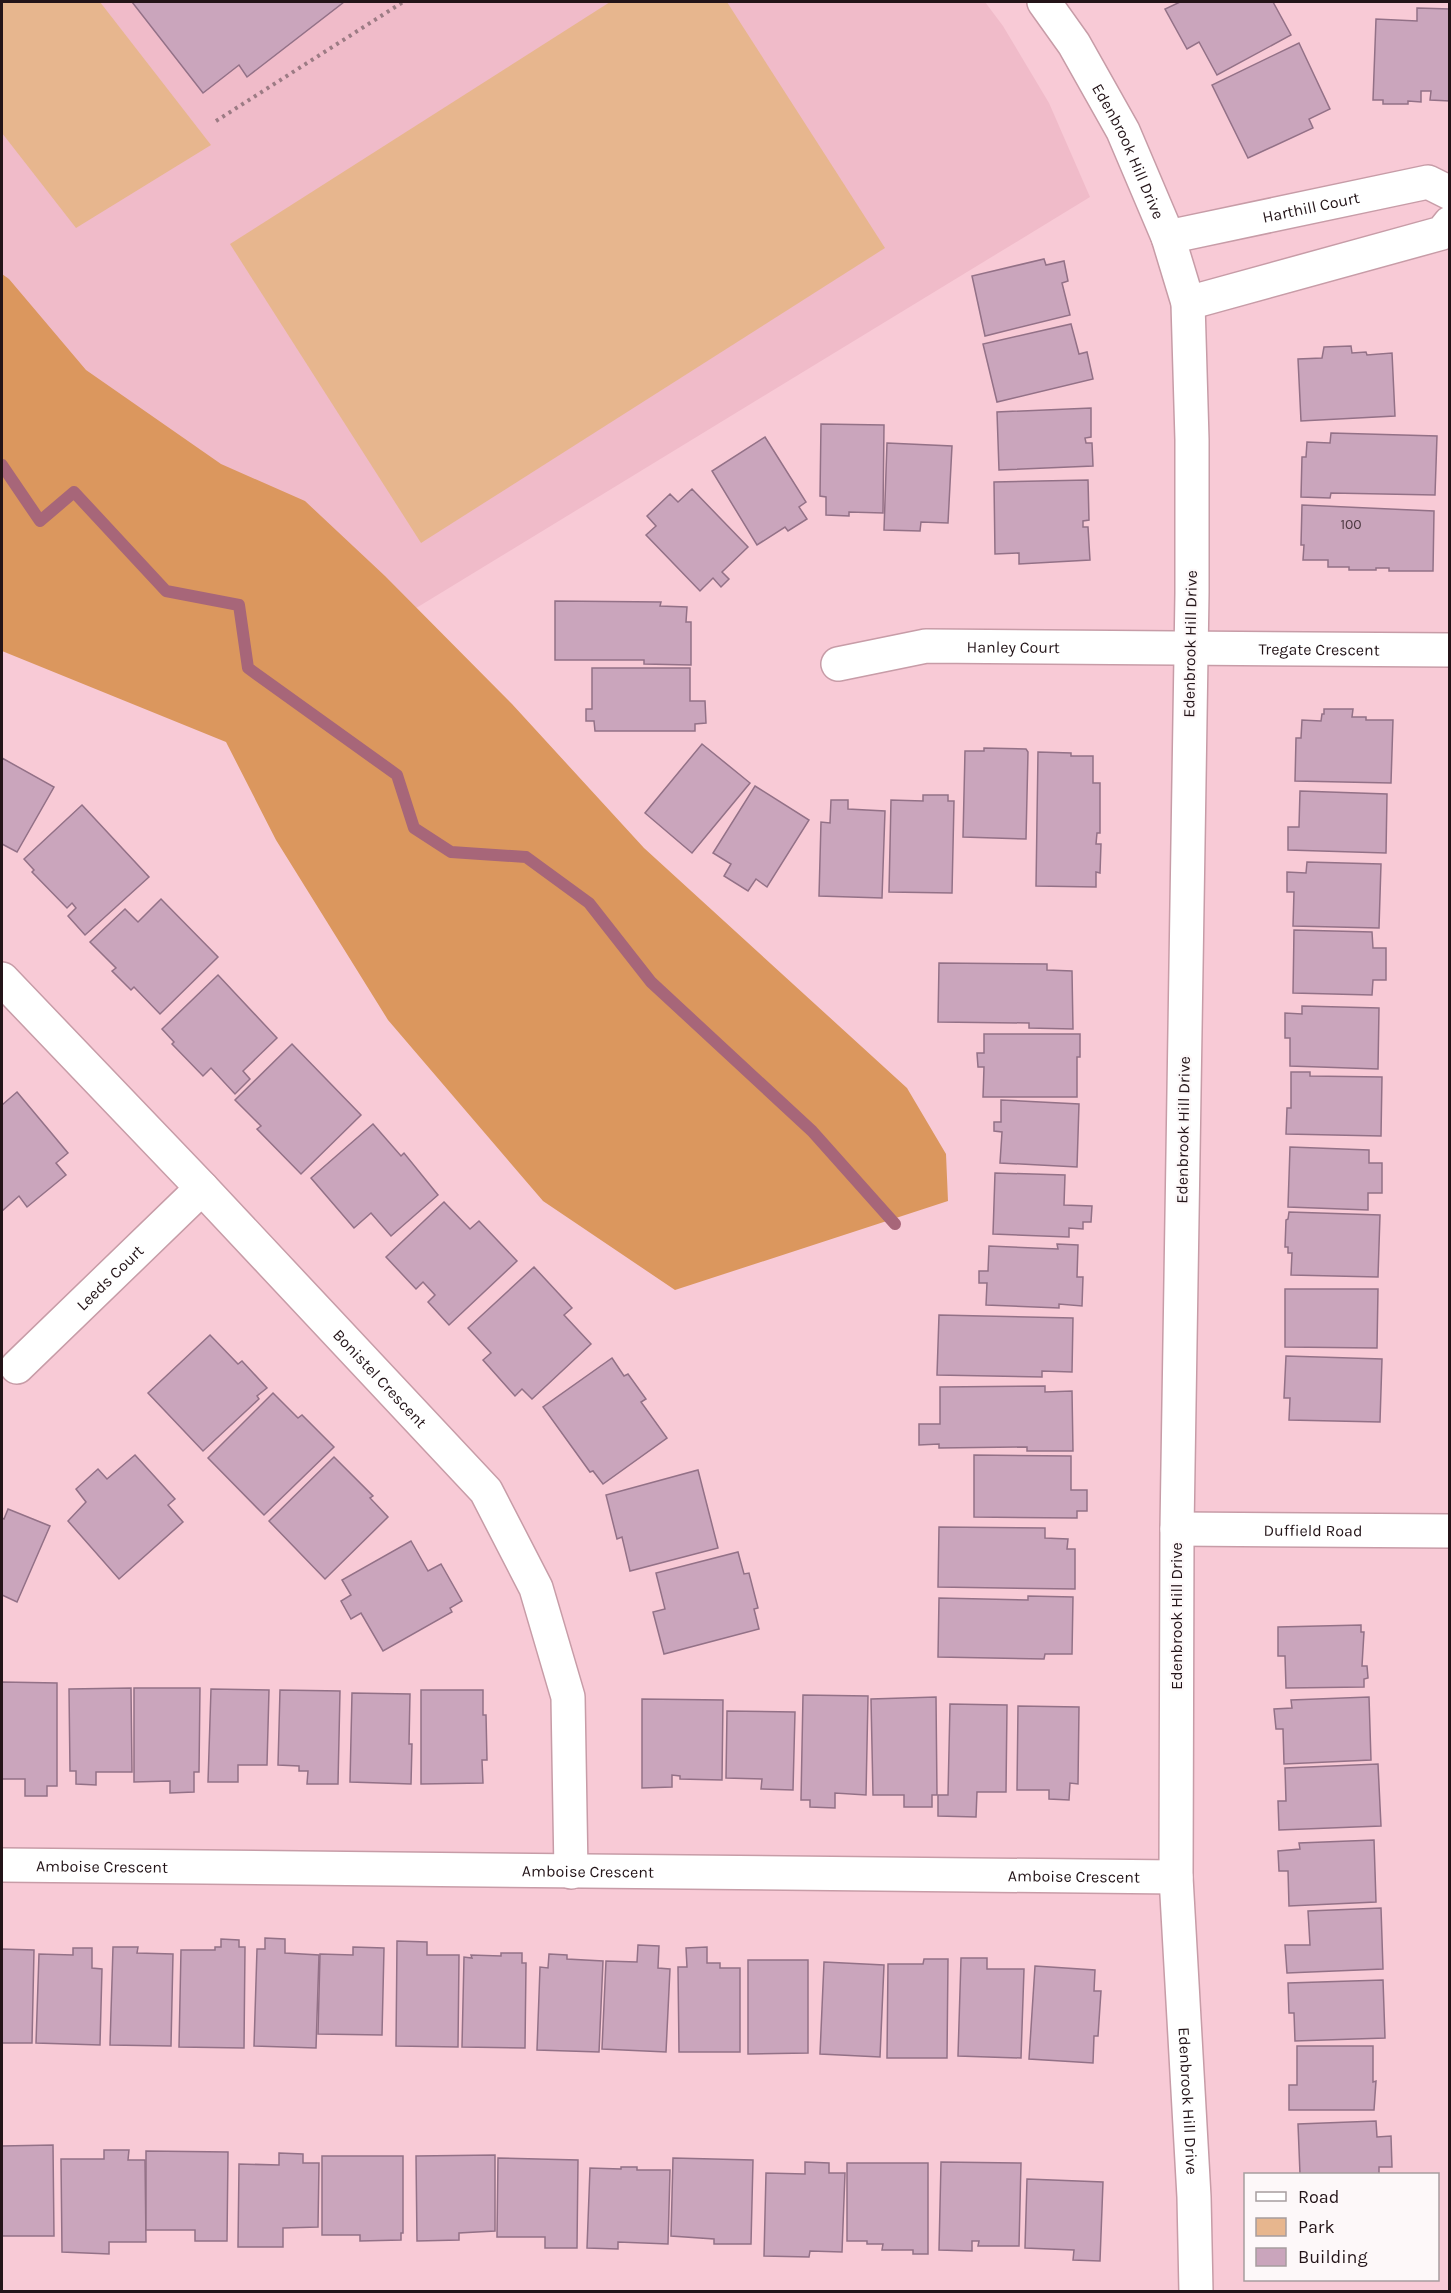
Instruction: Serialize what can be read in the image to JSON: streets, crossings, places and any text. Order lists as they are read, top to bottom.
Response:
{
  "streets": {
    "street": [
      "Edenbrook Hill Drive",
      "Harthill Court",
      "Hanley Court",
      "Tregate Crescent",
      "Leeds Court",
      "Bonistel Crescent",
      "Duffield Road",
      "Amboise Crescent"
    ]
  },
  "crossings": [
    ["Edenbrook Hill Drive", "Harthill Court"],
    ["Edenbrook Hill Drive", "Hanley Court"],
    ["Edenbrook Hill Drive", "Tregate Crescent"],
    ["Edenbrook Hill Drive", "Duffield Road"],
    ["Edenbrook Hill Drive", "Amboise Crescent"],
    ["Hanley Court", "Tregate Crescent"],
    ["Leeds Court", "Bonistel Crescent"],
    ["Bonistel Crescent", "Amboise Crescent"]
  ],
  "house_numbers": ["100"],
  "legend": ["Road", "Park", "Building"]
}
